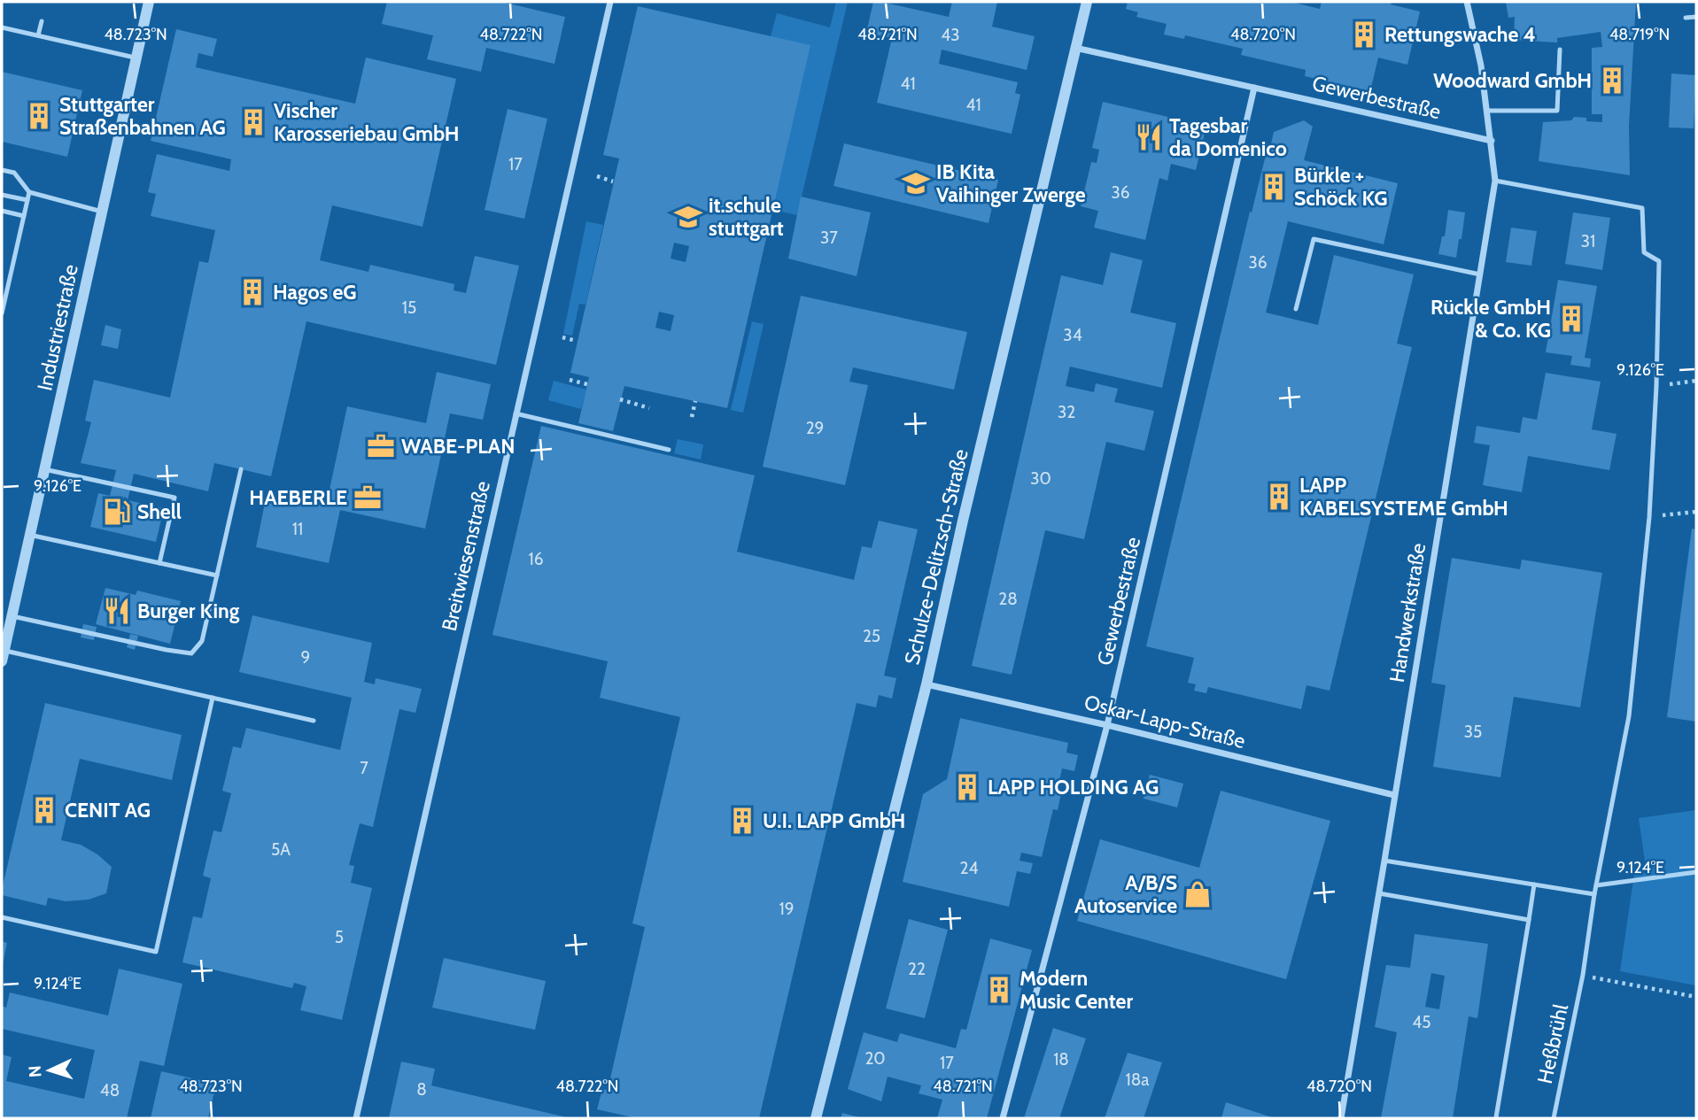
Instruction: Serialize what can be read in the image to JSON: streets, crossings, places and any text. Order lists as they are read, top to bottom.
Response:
{
  "streets": {
    "street": [
      "Gewerbestraße",
      "Industriestraße",
      "Breitwiesenstraße",
      "Schulze-Delitzsch-Straße",
      "Handwerkstraße",
      "Oskar-Lapp-Straße"
    ],
    "lane": ["Heßbrühl"]
  },
  "crossings": [
    ["Gewerbestraße", "Schulze-Delitzsch-Straße"],
    ["Gewerbestraße", "Handwerkstraße"],
    ["Gewerbestraße", "Oskar-Lapp-Straße"],
    ["Schulze-Delitzsch-Straße", "Oskar-Lapp-Straße"],
    ["Handwerkstraße", "Oskar-Lapp-Straße"],
    ["Handwerkstraße", "Heßbrühl"]
  ],
  "places": {
    "building": [
      "Rettungswache 4",
      "Woodward GmbH",
      "Stuttgarter Straßenbahnen AG",
      "Vischer Karosseriebau GmbH",
      "Bürkle + Schöck KG",
      "Hagos eG",
      "Rückle GmbH & Co. KG",
      "LAPP KABELSYSTEME GmbH",
      "LAPP HOLDING AG",
      "CENIT AG",
      "U.I. LAPP GmbH",
      "Modern Music Center"
    ],
    "restaurant": ["Tagesbar da Domenico", "Burger King"],
    "school or university": ["IB Kita Vaihinger Zwerge", "it.schule stuttgart"],
    "office": ["WABE-PLAN", "HAEBERLE"],
    "fuel station": ["Shell"],
    "shop": ["A/B/S Autoservice"]
  },
  "house_numbers": [
    "43",
    "41",
    "41",
    "17",
    "36",
    "37",
    "31",
    "36",
    "15",
    "34",
    "32",
    "29",
    "30",
    "11",
    "16",
    "28",
    "25",
    "9",
    "35",
    "7",
    "5A",
    "24",
    "19",
    "5",
    "22",
    "45",
    "20",
    "18",
    "17",
    "18a",
    "8",
    "48"
  ],
  "north": "left",
  "coordinates": [
    "48.723°N",
    "48.722°N",
    "48.721°N",
    "48.720°N",
    "48.719°N",
    "9.126°E",
    "9.124°E"
  ]
}
